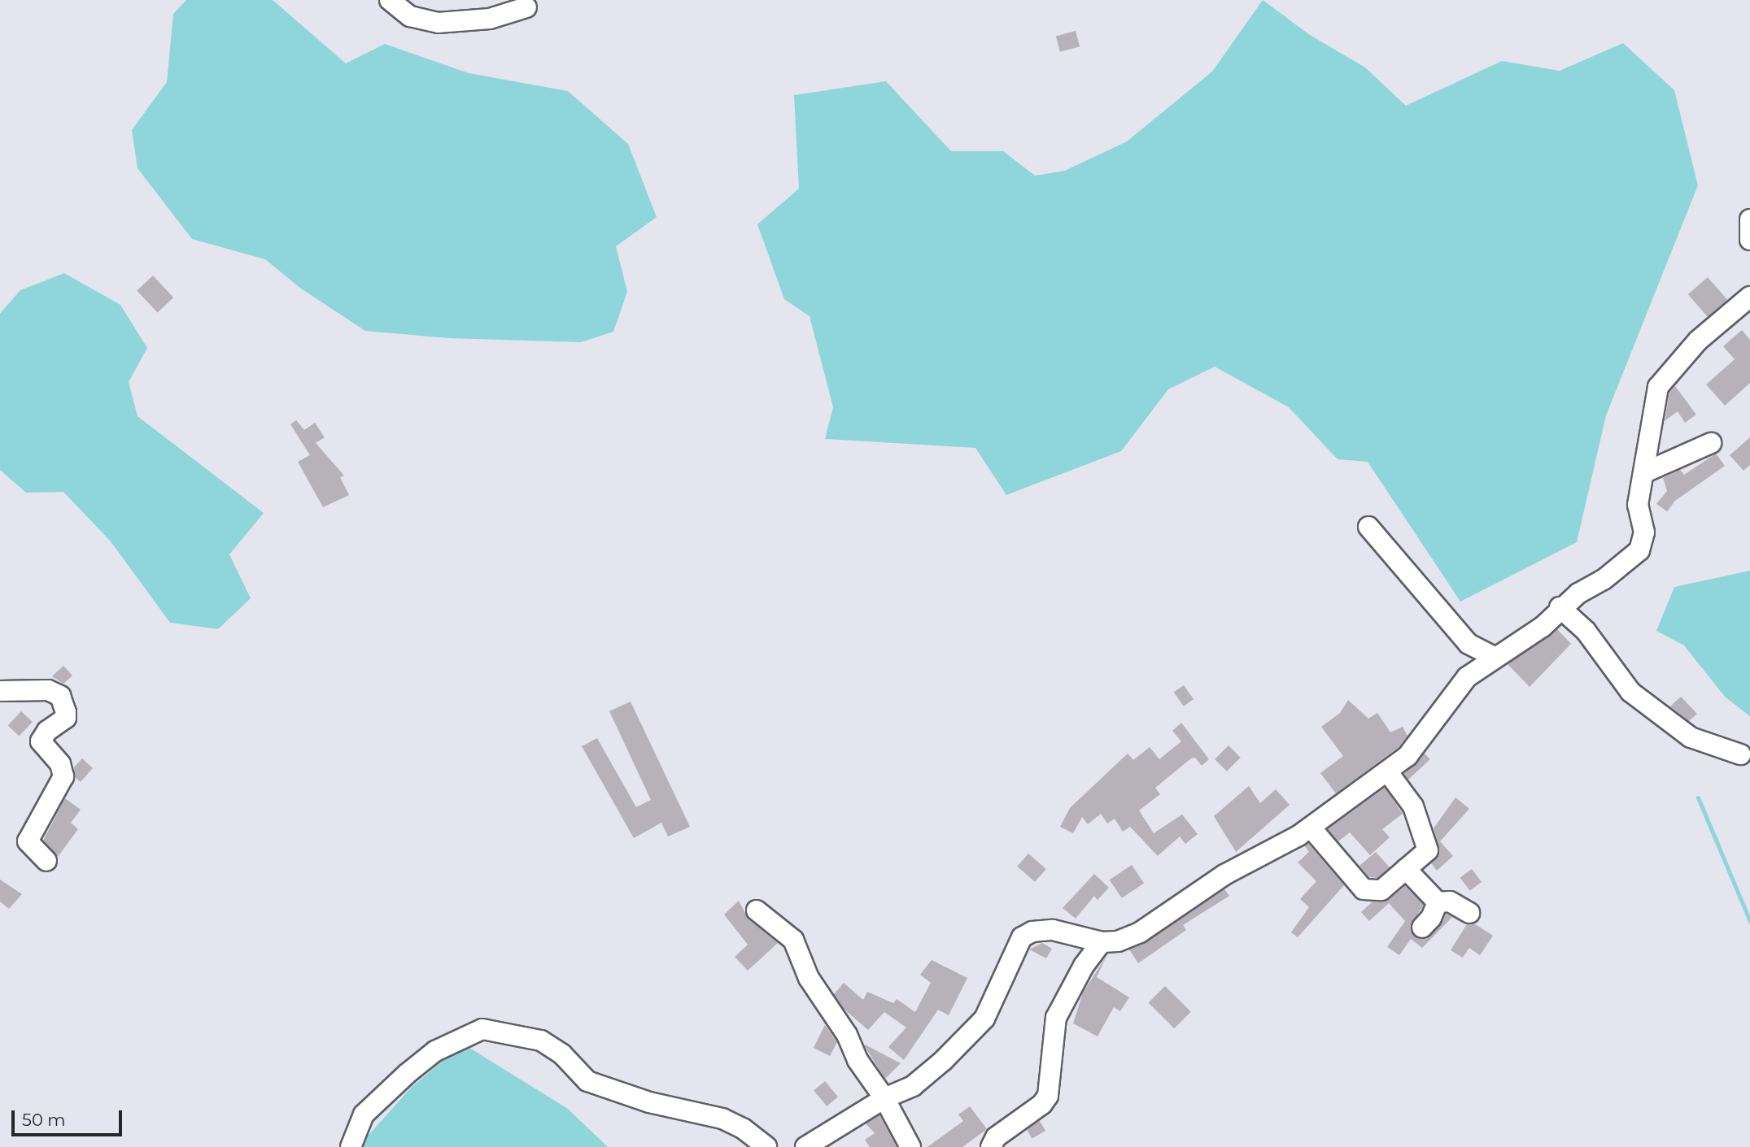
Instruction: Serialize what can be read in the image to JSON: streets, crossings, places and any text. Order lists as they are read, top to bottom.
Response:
{
  "scale_bar": "50 m"
}
